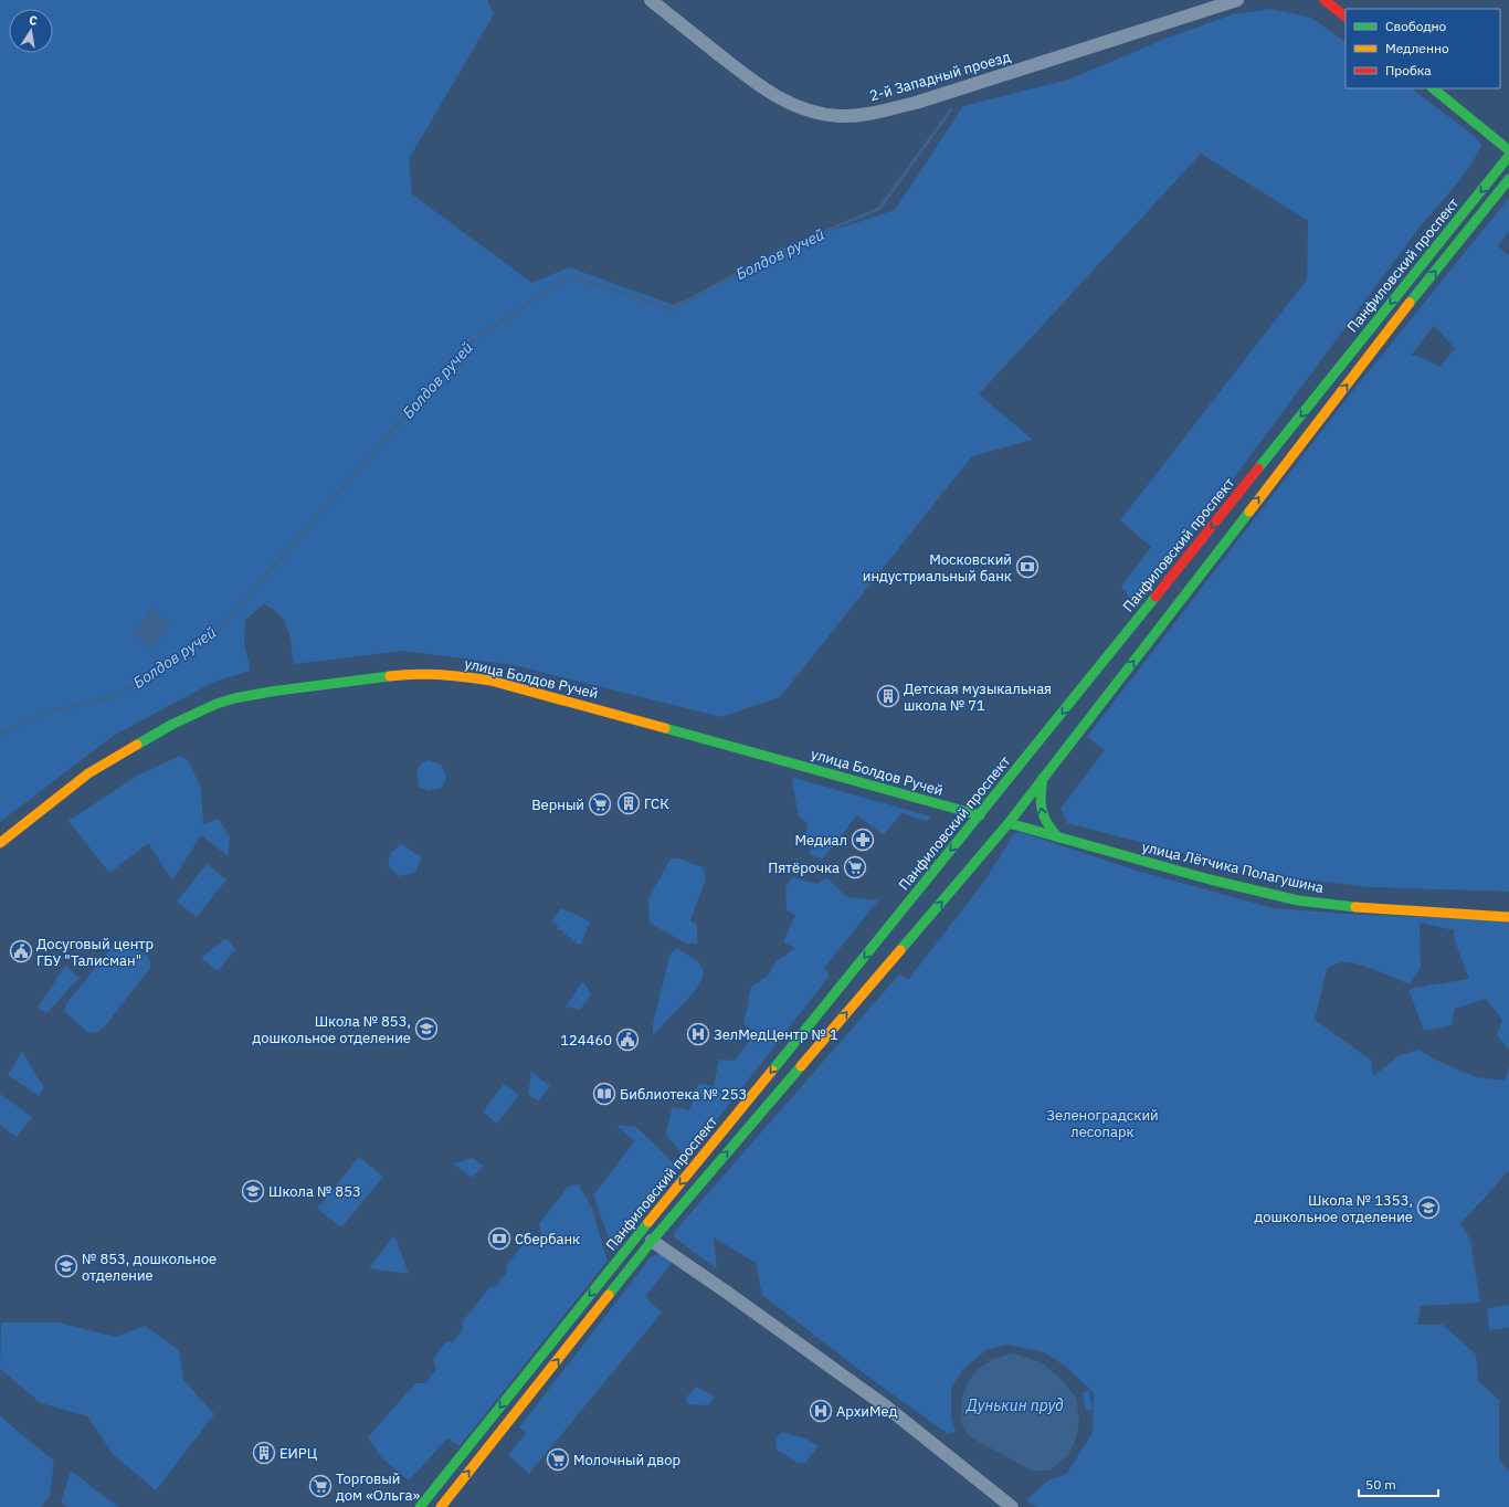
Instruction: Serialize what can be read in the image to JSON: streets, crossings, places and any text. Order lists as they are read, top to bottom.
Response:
{
  "streets": {
    "main road": ["Панфиловский проспект", "улица Болдов Ручей", "улица Лётчика Полагушина"],
    "street": ["2-й Западный проезд"]
  },
  "crossings": [
    ["Панфиловский проспект", "улица Болдов Ручей"],
    ["Панфиловский проспект", "улица Лётчика Полагушина"]
  ],
  "water": ["Болдов ручей", "Дунькин пруд"],
  "parks": ["Зеленоградский лесопарк"],
  "places": {
    "bank": ["Московский индустриальный банк", "Сбербанк"],
    "building": ["Детская музыкальная школа № 71", "ГСК", "ЕИРЦ"],
    "supermarket": [
      "Верный",
      "Пятёрочка",
      "Молочный двор",
      "Торговый дом «Ольга»"
    ],
    "pharmacy": ["Медиал"],
    "public building": ["Досуговый центр ГБУ \"Талисман\"", "124460"],
    "school or university": [
      "Школа № 853, дошкольное отделение",
      "Школа № 853",
      "Школа № 1353, дошкольное отделение",
      "№ 853, дошкольное отделение"
    ],
    "hospital": ["ЗелМедЦентр № 1", "АрхиМед"],
    "library": ["Библиотека № 253"]
  },
  "legend": ["Свободно", "Медленно", "Пробка"],
  "scale_bar": "50 m",
  "north": "top"
}
